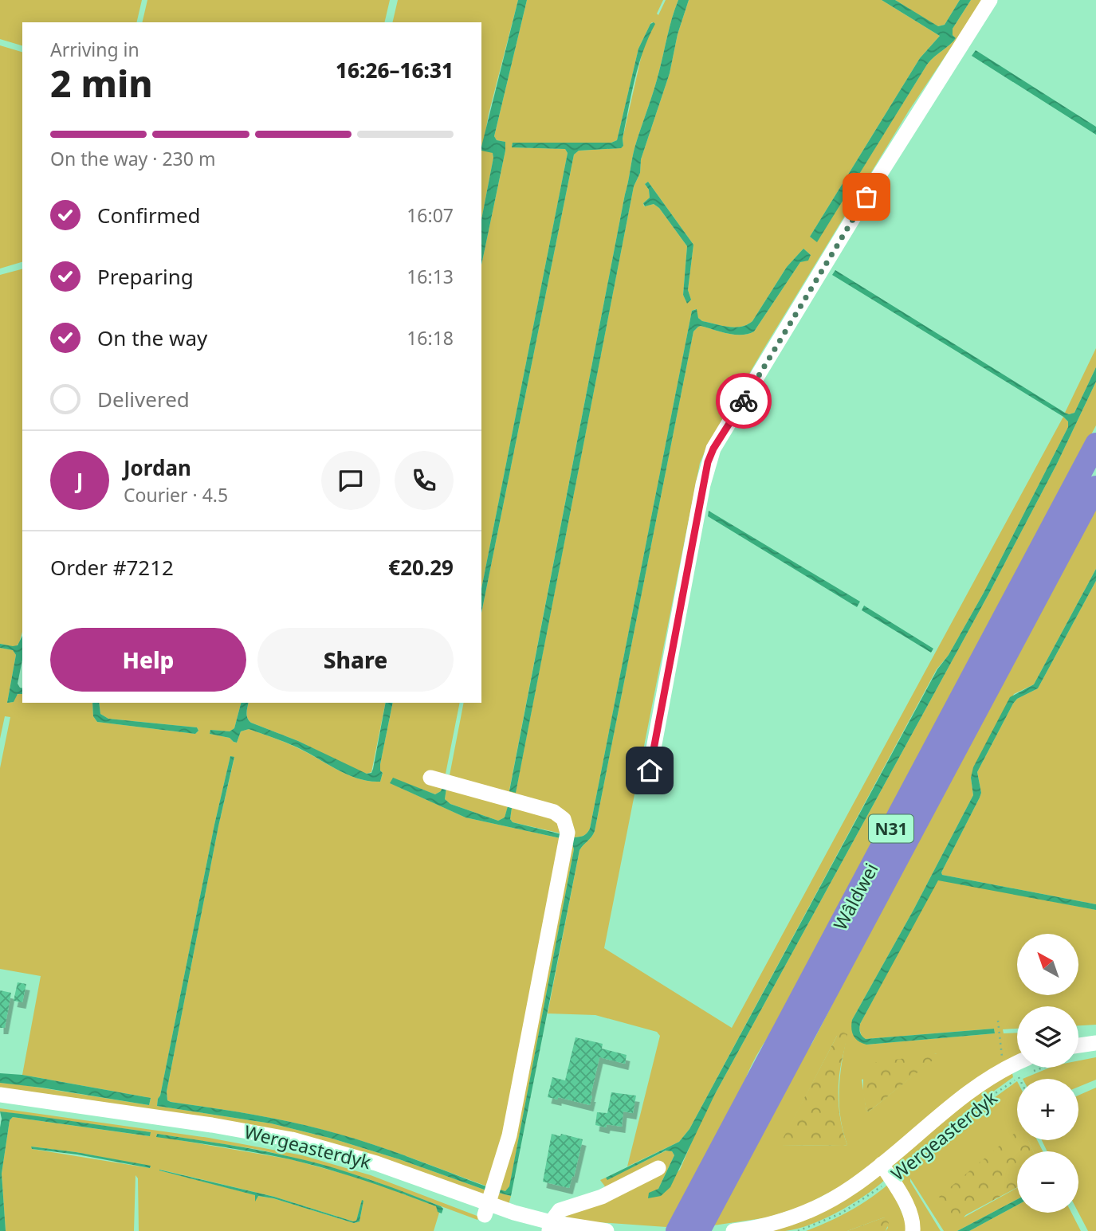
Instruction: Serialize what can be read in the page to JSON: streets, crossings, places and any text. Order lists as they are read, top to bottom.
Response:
{
  "streets": {
    "highway": ["N31", "Wâldwei"],
    "street": ["Wergeasterdyk"]
  },
  "north": "top left",
  "page": {
    "heading": ["2 min", "Arriving in", "16:26–16:31"],
    "panel": [
      "Jordan",
      "Courier · 4.5",
      "Order #7212",
      "€20.29"
    ],
    "bar": "On the way · 230 m",
    "list": [
      ["Confirmed", "16:07"],
      ["Preparing", "16:13"],
      ["On the way", "16:18"],
      "Delivered"
    ],
    "round": "J",
    "buttons": ["Help", "Share"],
    "map_buttons": ["+", "−"]
  }
}
